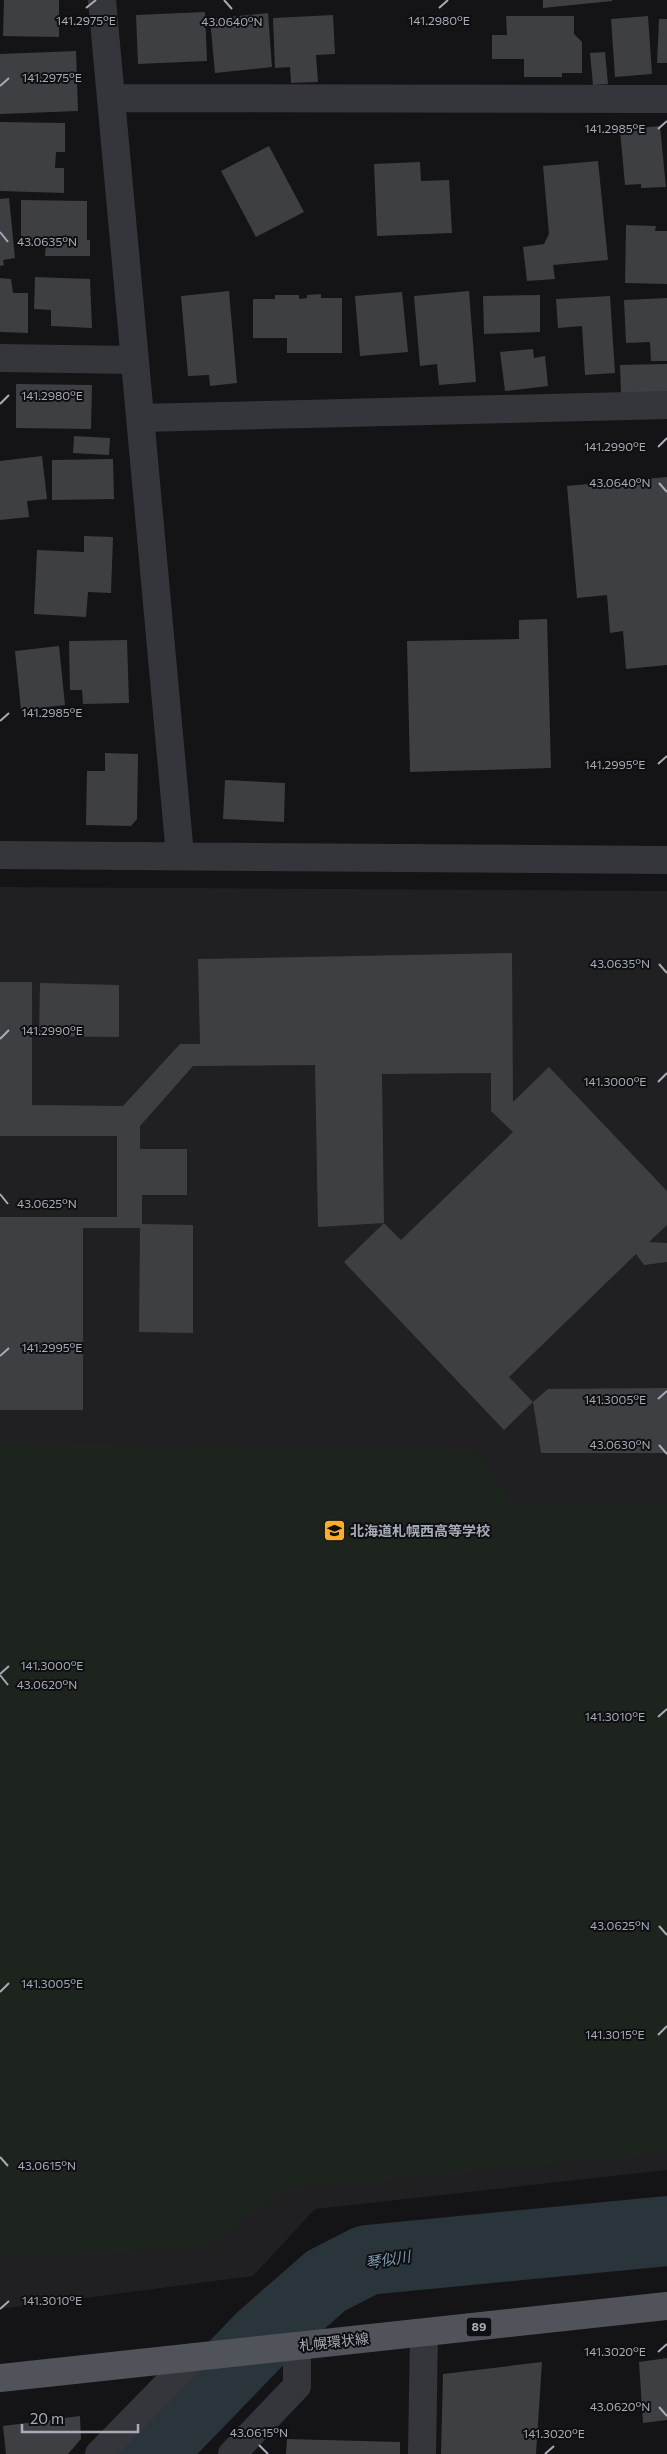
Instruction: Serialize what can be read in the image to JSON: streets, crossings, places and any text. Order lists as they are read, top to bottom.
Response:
{
  "streets": {
    "main road": ["89", "札幌環状線"]
  },
  "water": ["琴似川"],
  "places": {
    "school or university": ["北海道札幌西高等学校"]
  },
  "scale_bar": "20 m",
  "coordinates": [
    "141.2980°E",
    "141.2975°E",
    "43.0640°N",
    "141.2985°E",
    "43.0635°N",
    "141.2990°E",
    "141.2995°E",
    "141.3000°E",
    "43.0625°N",
    "141.3005°E",
    "43.0630°N",
    "43.0620°N",
    "141.3010°E",
    "141.3015°E",
    "43.0615°N",
    "141.3020°E"
  ]
}
